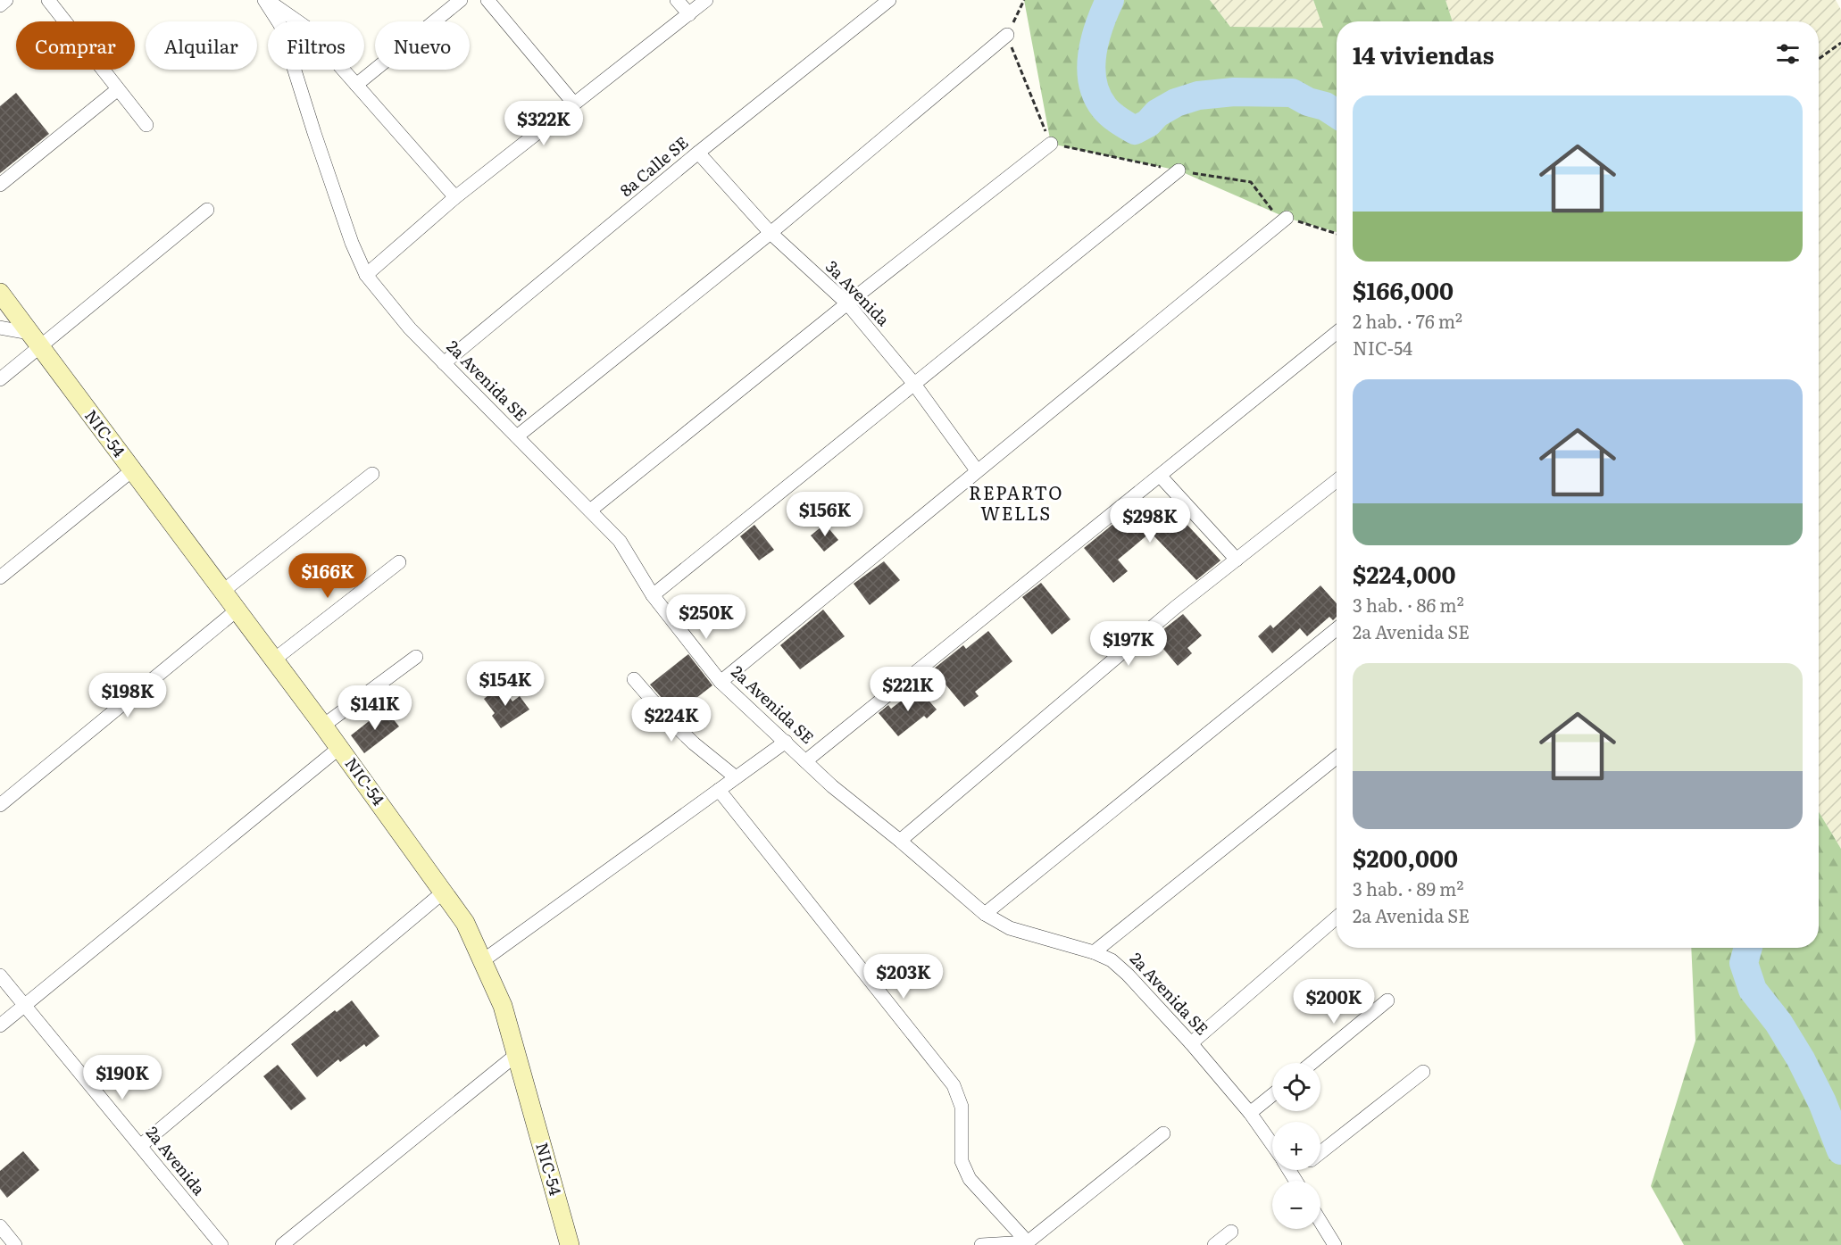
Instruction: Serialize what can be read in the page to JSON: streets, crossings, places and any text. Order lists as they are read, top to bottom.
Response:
{
  "streets": {
    "main road": ["NIC-54"],
    "street": [
      "8a Calle SE",
      "3a Avenida",
      "2a Avenida SE",
      "2a Avenida"
    ]
  },
  "crossings": [
    ["8a Calle SE", "3a Avenida"],
    ["8a Calle SE", "2a Avenida SE"]
  ],
  "districts": ["REPARTO WELLS"],
  "page": {
    "chip": [
      "Comprar",
      "Alquilar",
      "Filtros",
      "Nuevo"
    ],
    "heading": "14 viviendas",
    "list": [
      {
        "name": "$166,000",
        "note": "2 hab. · 76 m² · NIC-54"
      },
      {
        "name": "$224,000",
        "note": "3 hab. · 86 m² · 2a Avenida SE"
      },
      {
        "name": "$200,000",
        "note": "3 hab. · 89 m² · 2a Avenida SE"
      }
    ],
    "price": [
      "$322K",
      "$156K",
      "$298K",
      "$166K",
      "$250K",
      "$197K",
      "$154K",
      "$221K",
      "$198K",
      "$141K",
      "$224K",
      "$203K",
      "$200K",
      "$190K"
    ],
    "map_buttons": ["+", "−"]
  }
}
